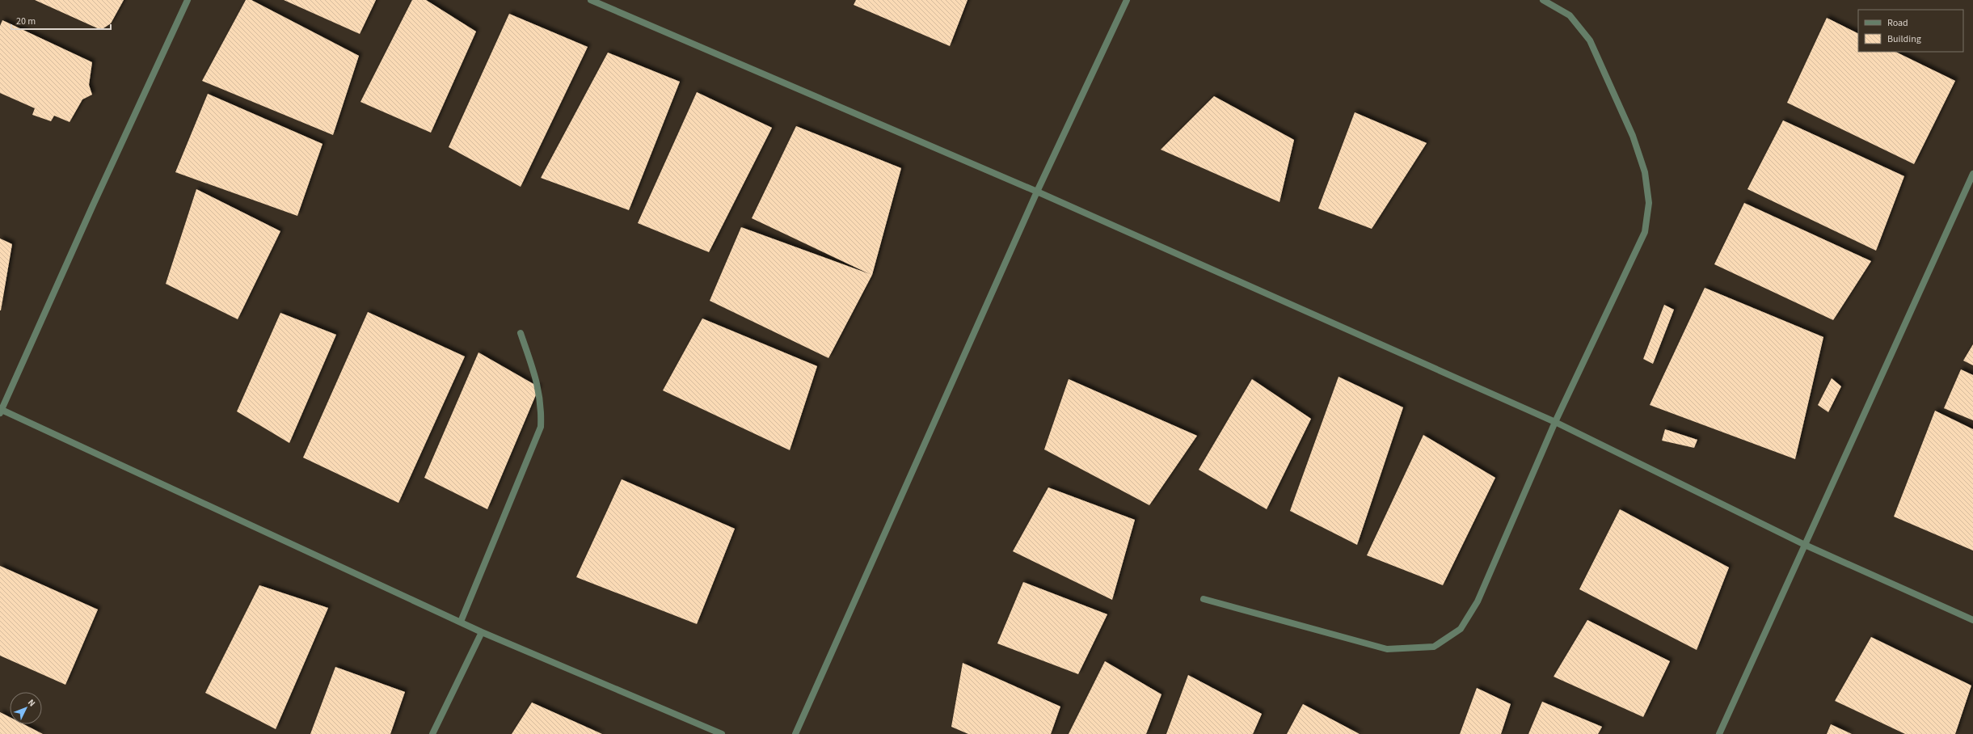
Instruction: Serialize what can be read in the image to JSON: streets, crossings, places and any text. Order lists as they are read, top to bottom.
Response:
{
  "legend": ["Road", "Building"],
  "scale_bar": "20 m",
  "north": "top right"
}
